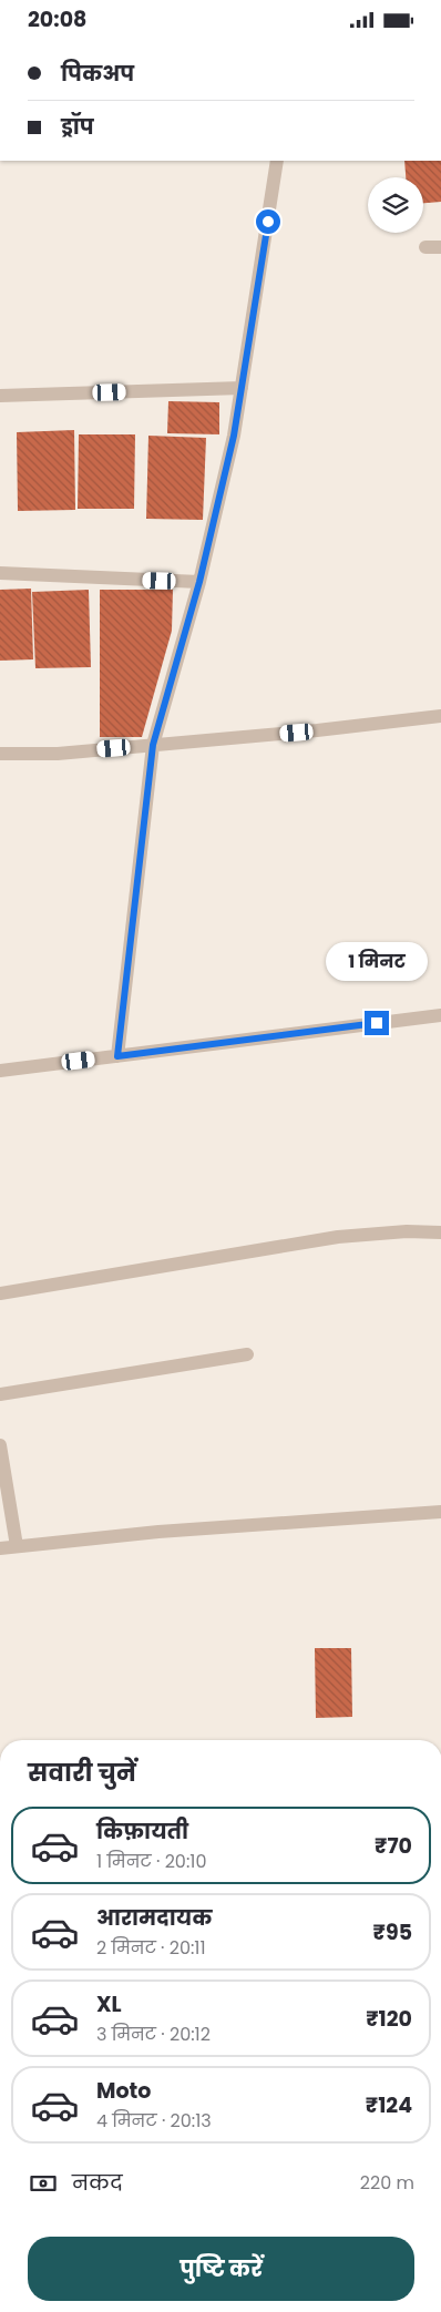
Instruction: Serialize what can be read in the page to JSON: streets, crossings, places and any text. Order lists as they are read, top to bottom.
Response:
{
  "page": {
    "status": "20:08",
    "banner": ["पिकअप", "ड्रॉप"],
    "bubble": "1 मिनट",
    "heading": "सवारी चुनें",
    "list": [
      {
        "name": "किफ़ायती",
        "note": "1 मिनट · 20:10",
        "value": "₹70"
      },
      {
        "name": "आरामदायक",
        "note": "2 मिनट · 20:11",
        "value": "₹95"
      },
      {
        "name": "XL",
        "note": "3 मिनट · 20:12",
        "value": "₹120"
      },
      {
        "name": "Moto",
        "note": "4 मिनट · 20:13",
        "value": "₹124"
      }
    ],
    "pay": ["नकद", "220 m"],
    "buttons": "पुष्टि करें"
  }
}
